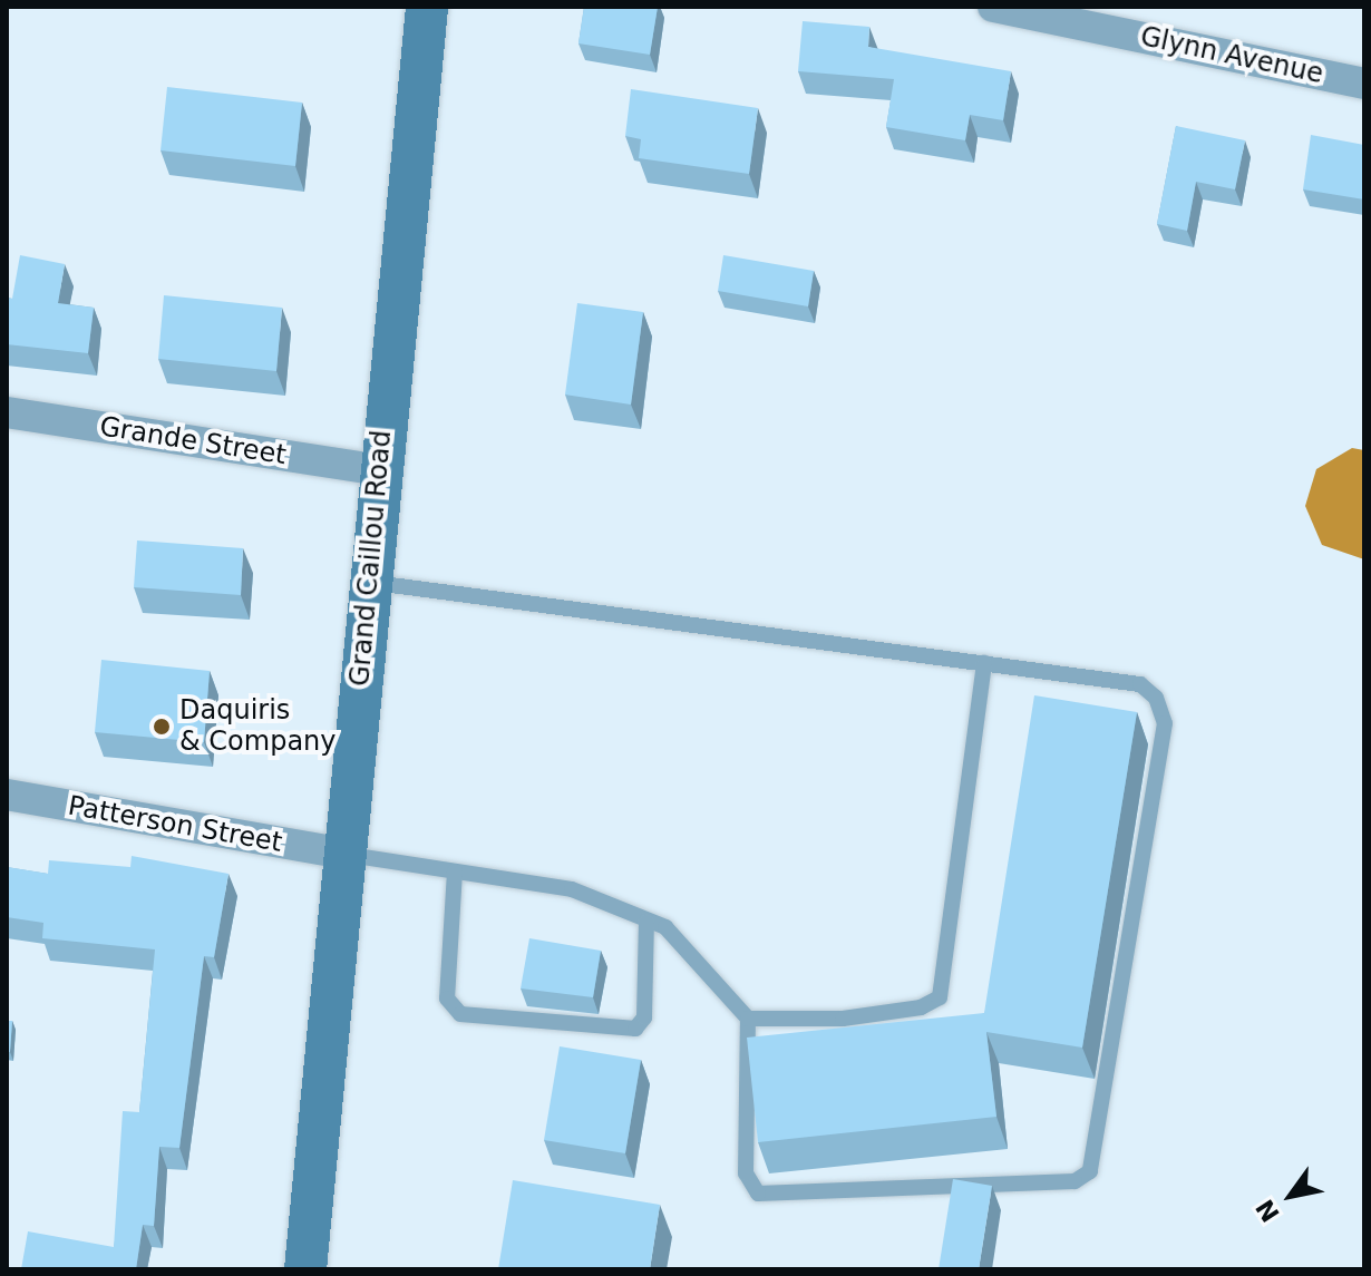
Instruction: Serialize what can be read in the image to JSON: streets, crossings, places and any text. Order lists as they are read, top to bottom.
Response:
{
  "streets": {
    "main road": ["Grand Caillou Road"],
    "street": ["Glynn Avenue", "Grande Street", "Patterson Street"]
  },
  "crossings": [
    ["Grande Street", "Grand Caillou Road"],
    ["Grand Caillou Road", "Patterson Street"]
  ],
  "places": ["Daquiris & Company"],
  "north": "bottom left"
}
